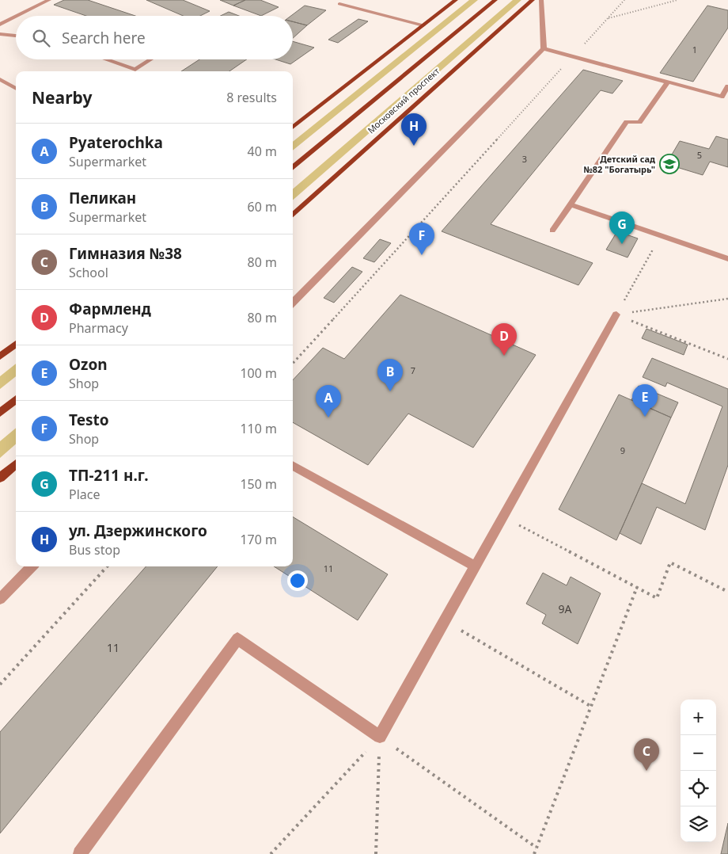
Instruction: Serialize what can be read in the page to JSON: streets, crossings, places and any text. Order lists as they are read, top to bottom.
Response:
{
  "streets": {
    "main road": ["Московский проспект"]
  },
  "places": {
    "school or university": ["Детский сад №82 \"Богатырь\""]
  },
  "house_numbers": [
    "1",
    "5",
    "3",
    "7",
    "9",
    "11",
    "9А",
    "11"
  ],
  "page": {
    "search": "Search here",
    "heading": ["Nearby", "8 results"],
    "pins": [
      "H",
      "G",
      "F",
      "D",
      "B",
      "E",
      "A",
      "C"
    ],
    "list": [
      {
        "mark": "A",
        "name": "Pyaterochka",
        "note": "Supermarket",
        "value": "40 m"
      },
      {
        "mark": "B",
        "name": "Пеликан",
        "note": "Supermarket",
        "value": "60 m"
      },
      {
        "mark": "C",
        "name": "Гимназия №38",
        "note": "School",
        "value": "80 m"
      },
      {
        "mark": "D",
        "name": "Фармленд",
        "note": "Pharmacy",
        "value": "80 m"
      },
      {
        "mark": "E",
        "name": "Ozon",
        "note": "Shop",
        "value": "100 m"
      },
      {
        "mark": "F",
        "name": "Testo",
        "note": "Shop",
        "value": "110 m"
      },
      {
        "mark": "G",
        "name": "ТП-211 н.г.",
        "note": "Place",
        "value": "150 m"
      },
      {
        "mark": "H",
        "name": "ул. Дзержинского",
        "note": "Bus stop",
        "value": "170 m"
      }
    ],
    "map_buttons": ["+", "−"]
  }
}
